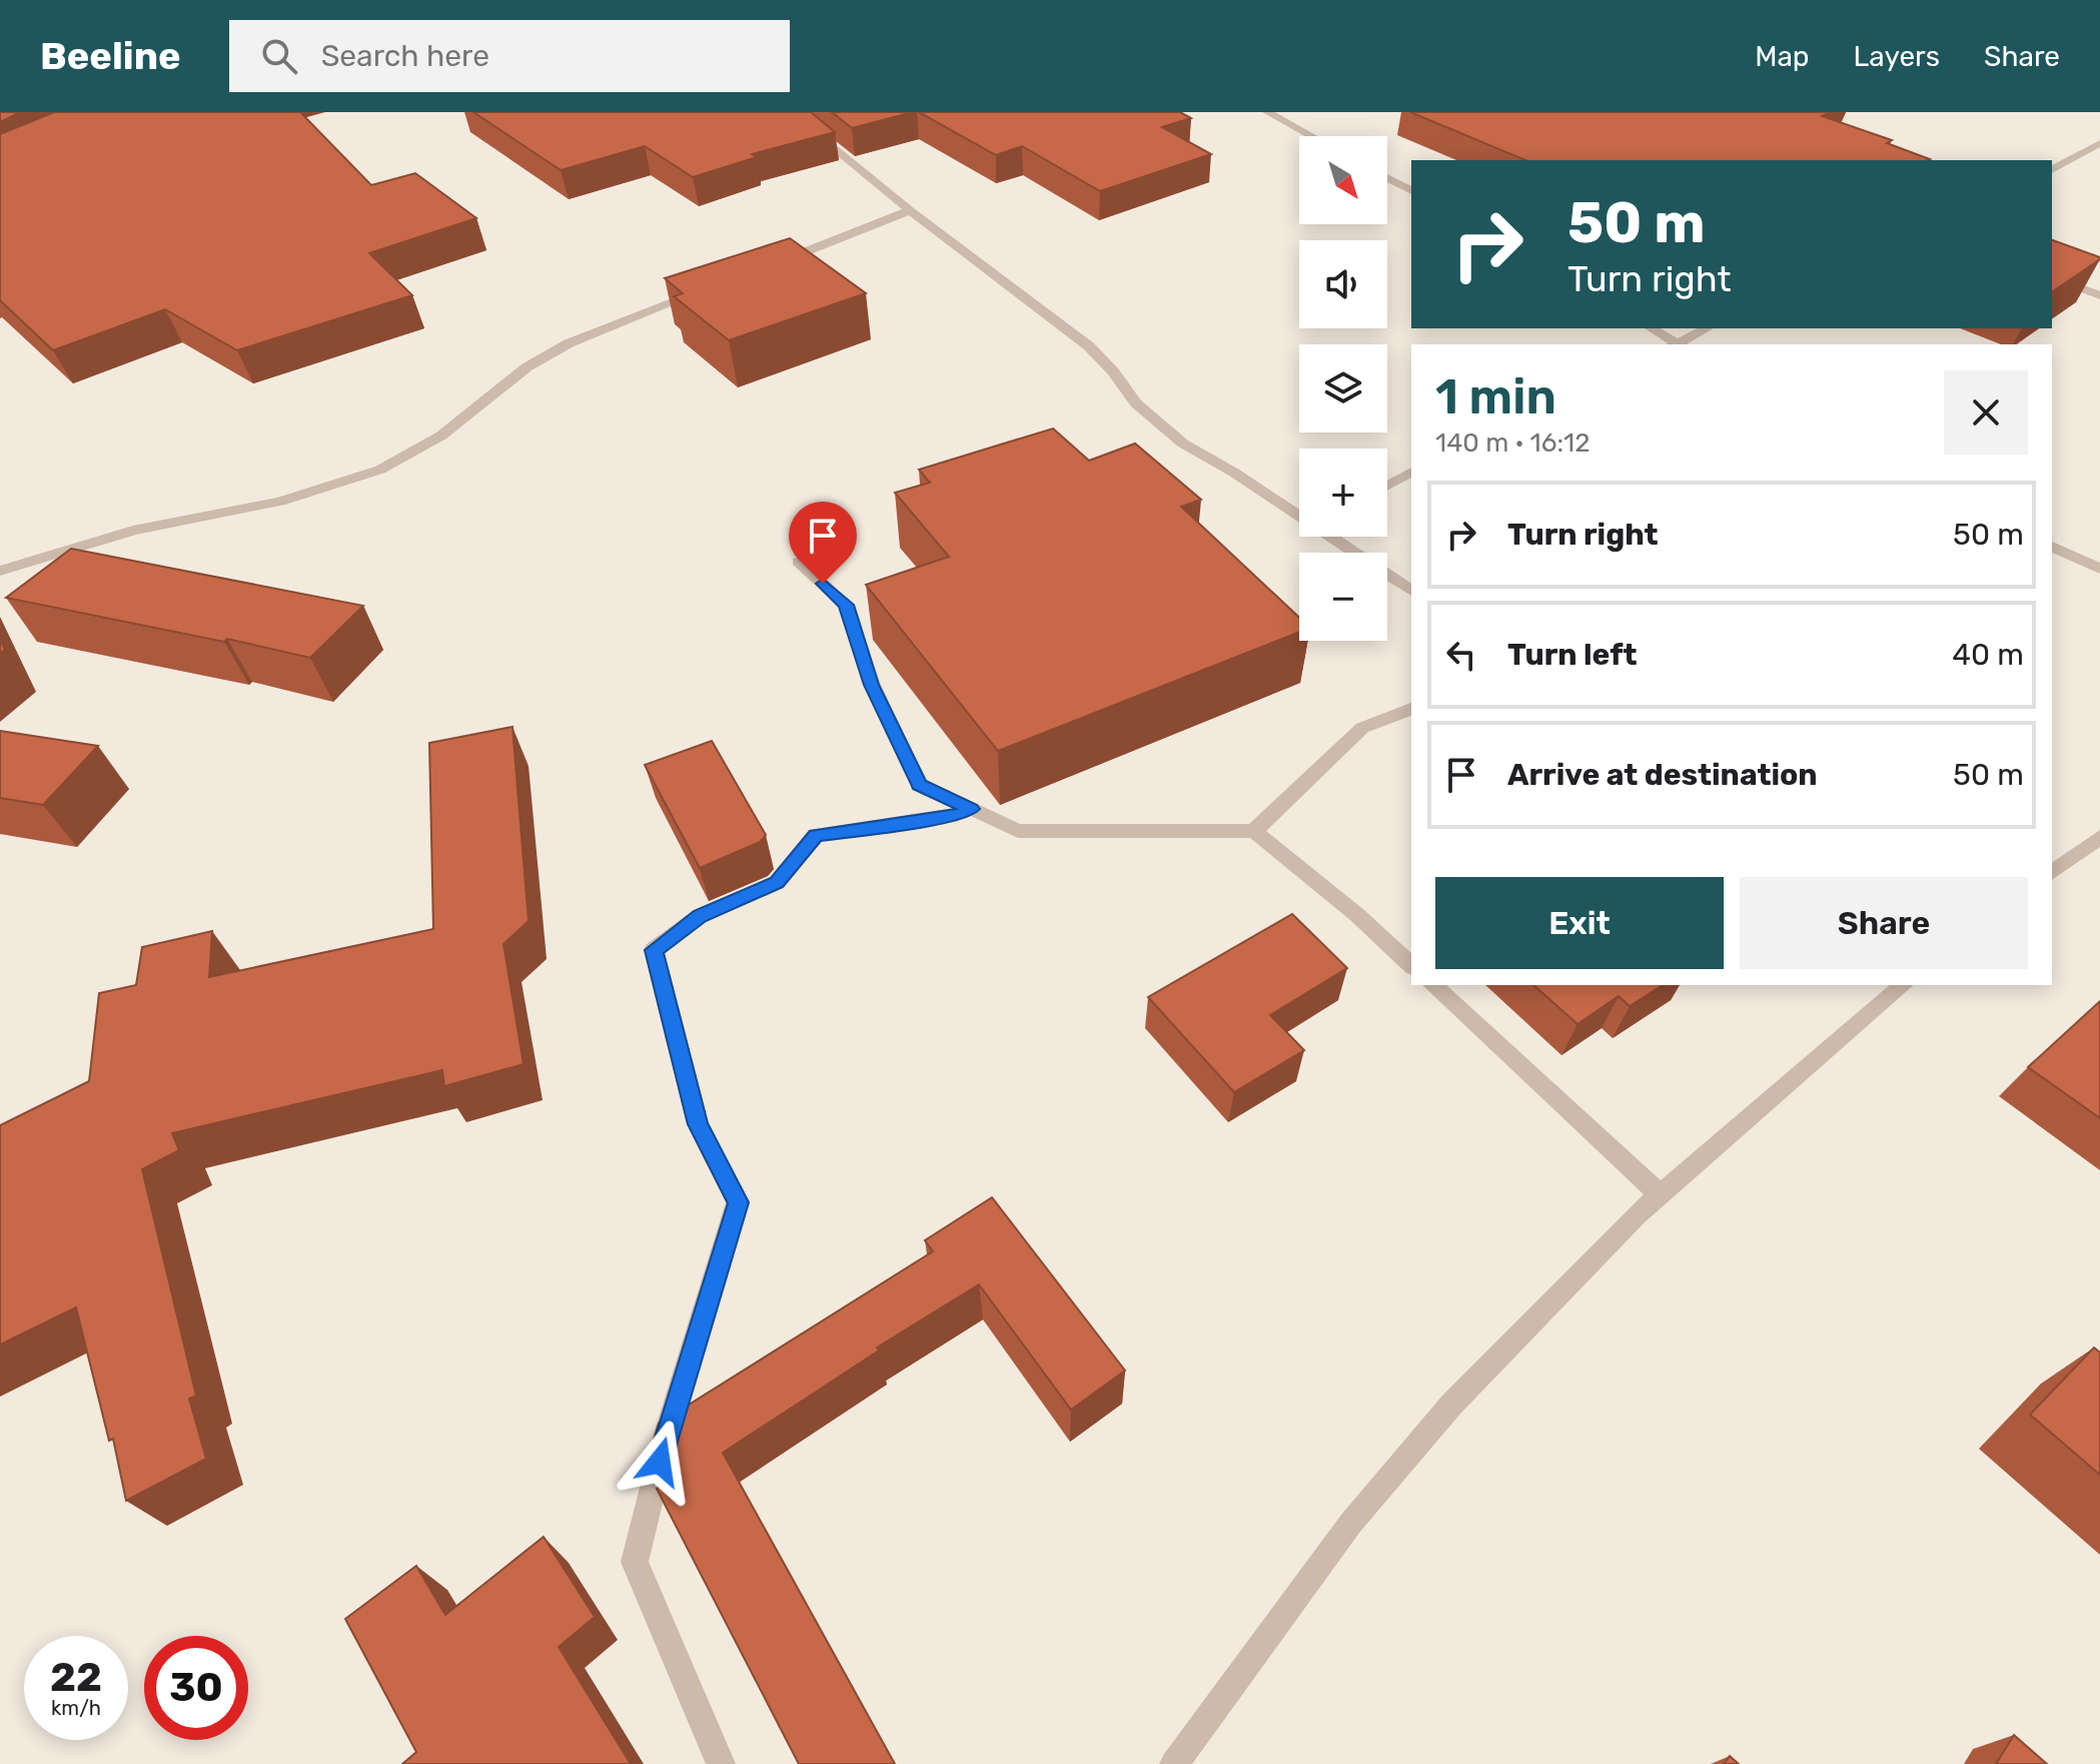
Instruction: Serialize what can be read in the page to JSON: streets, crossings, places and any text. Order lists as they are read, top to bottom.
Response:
{
  "north": "bottom right",
  "page": {
    "header": "Beeline",
    "search": "Search here",
    "nav": ["Map", "Layers", "Share"],
    "map_buttons": ["+", "−"],
    "turn": ["50 m", "Turn right"],
    "heading": ["1 min", "140 m · 16:12"],
    "list": [
      {
        "name": "Turn right",
        "value": "50 m"
      },
      {
        "name": "Turn left",
        "value": "40 m"
      },
      {
        "name": "Arrive at destination",
        "value": "50 m"
      }
    ],
    "buttons": ["Exit", "Share"],
    "speed": "22 km/h",
    "limit": "30"
  }
}
